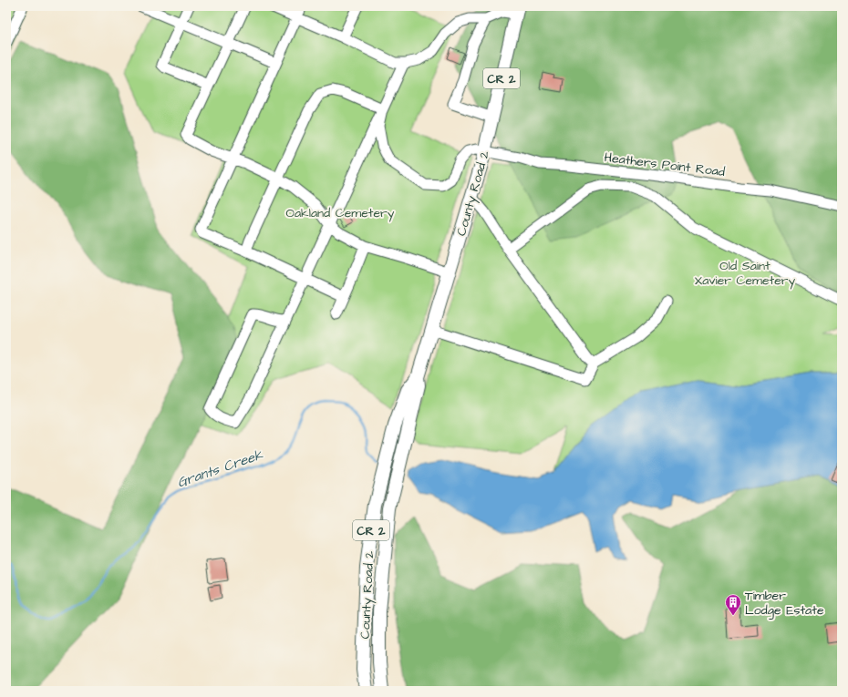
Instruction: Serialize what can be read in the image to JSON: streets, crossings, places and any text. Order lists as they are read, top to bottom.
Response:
{
  "streets": {
    "main road": ["CR 2", "County Road 2"],
    "street": ["Heathers Point Road"]
  },
  "crossings": [
    ["Heathers Point Road", "County Road 2"]
  ],
  "water": ["Grants Creek"],
  "parks": ["Oakland Cemetery", "Old Saint Xavier Cemetery"],
  "places": {
    "building": ["Timber Lodge Estate"]
  }
}
